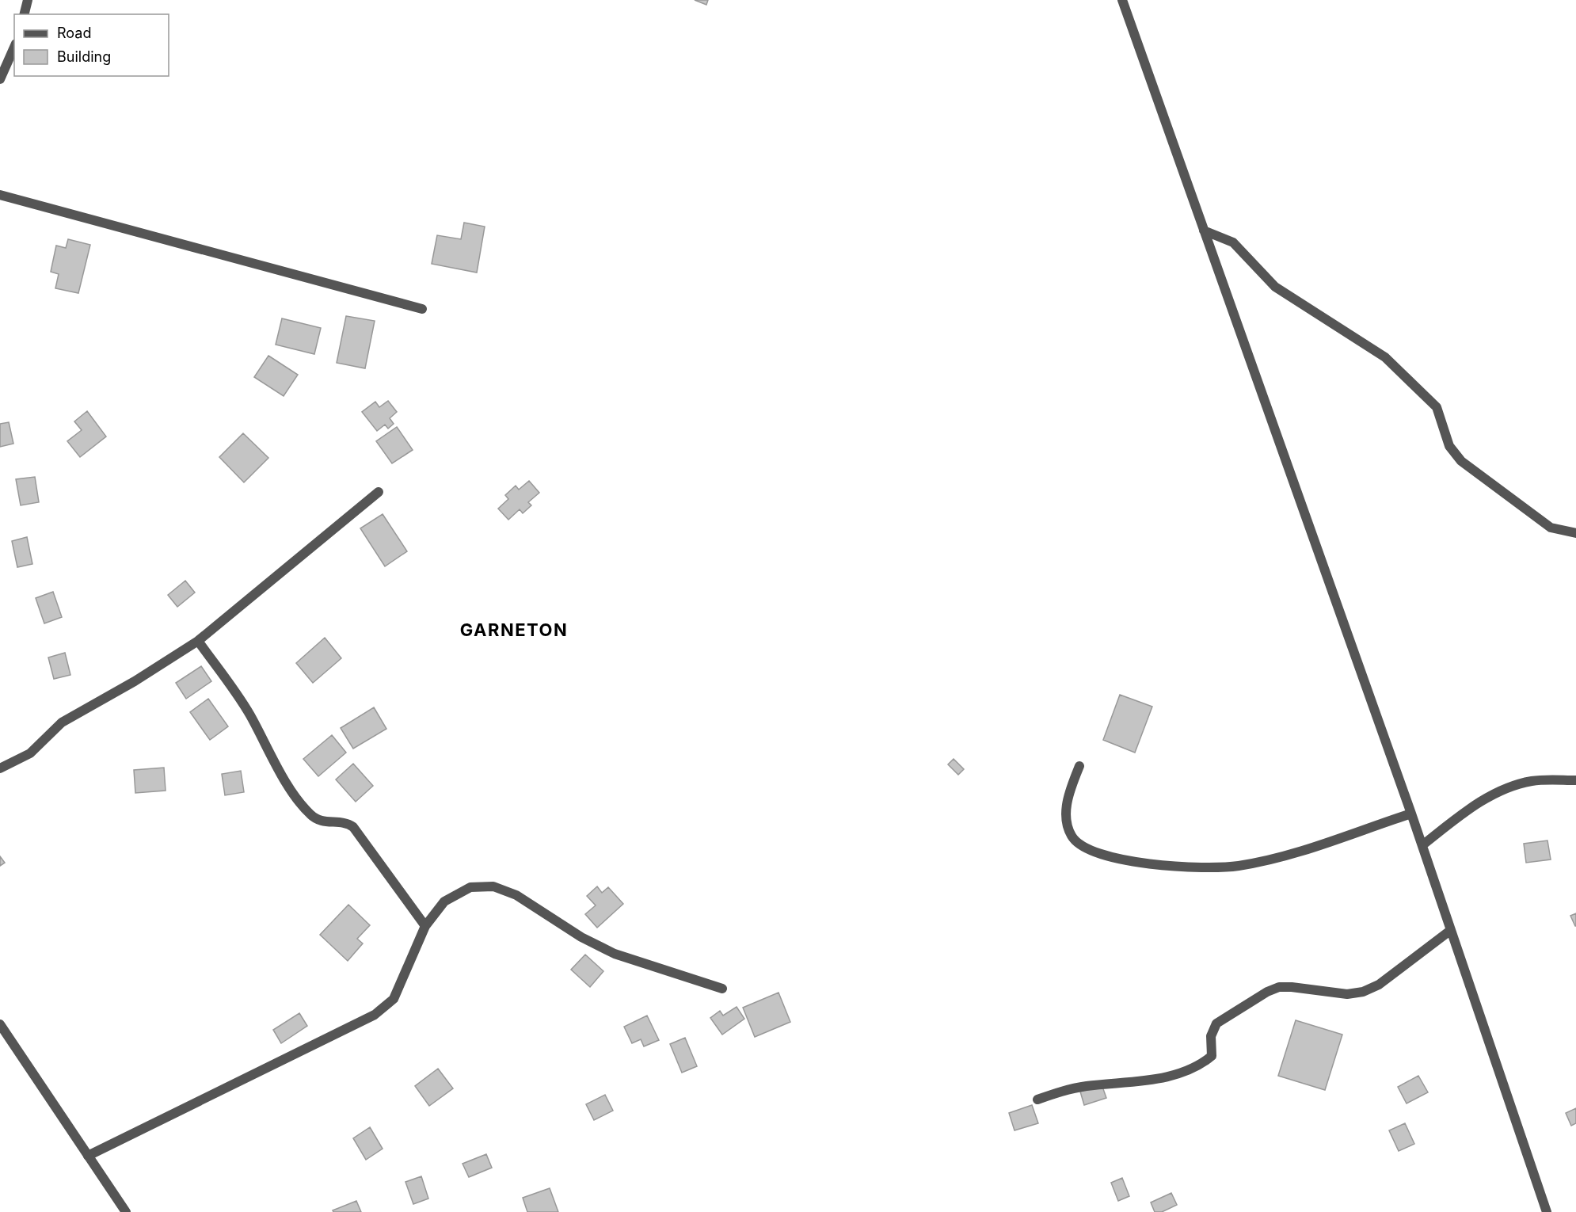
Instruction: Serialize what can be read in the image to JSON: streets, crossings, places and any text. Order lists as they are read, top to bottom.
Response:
{
  "districts": ["GARNETON"],
  "legend": ["Road", "Building"]
}
